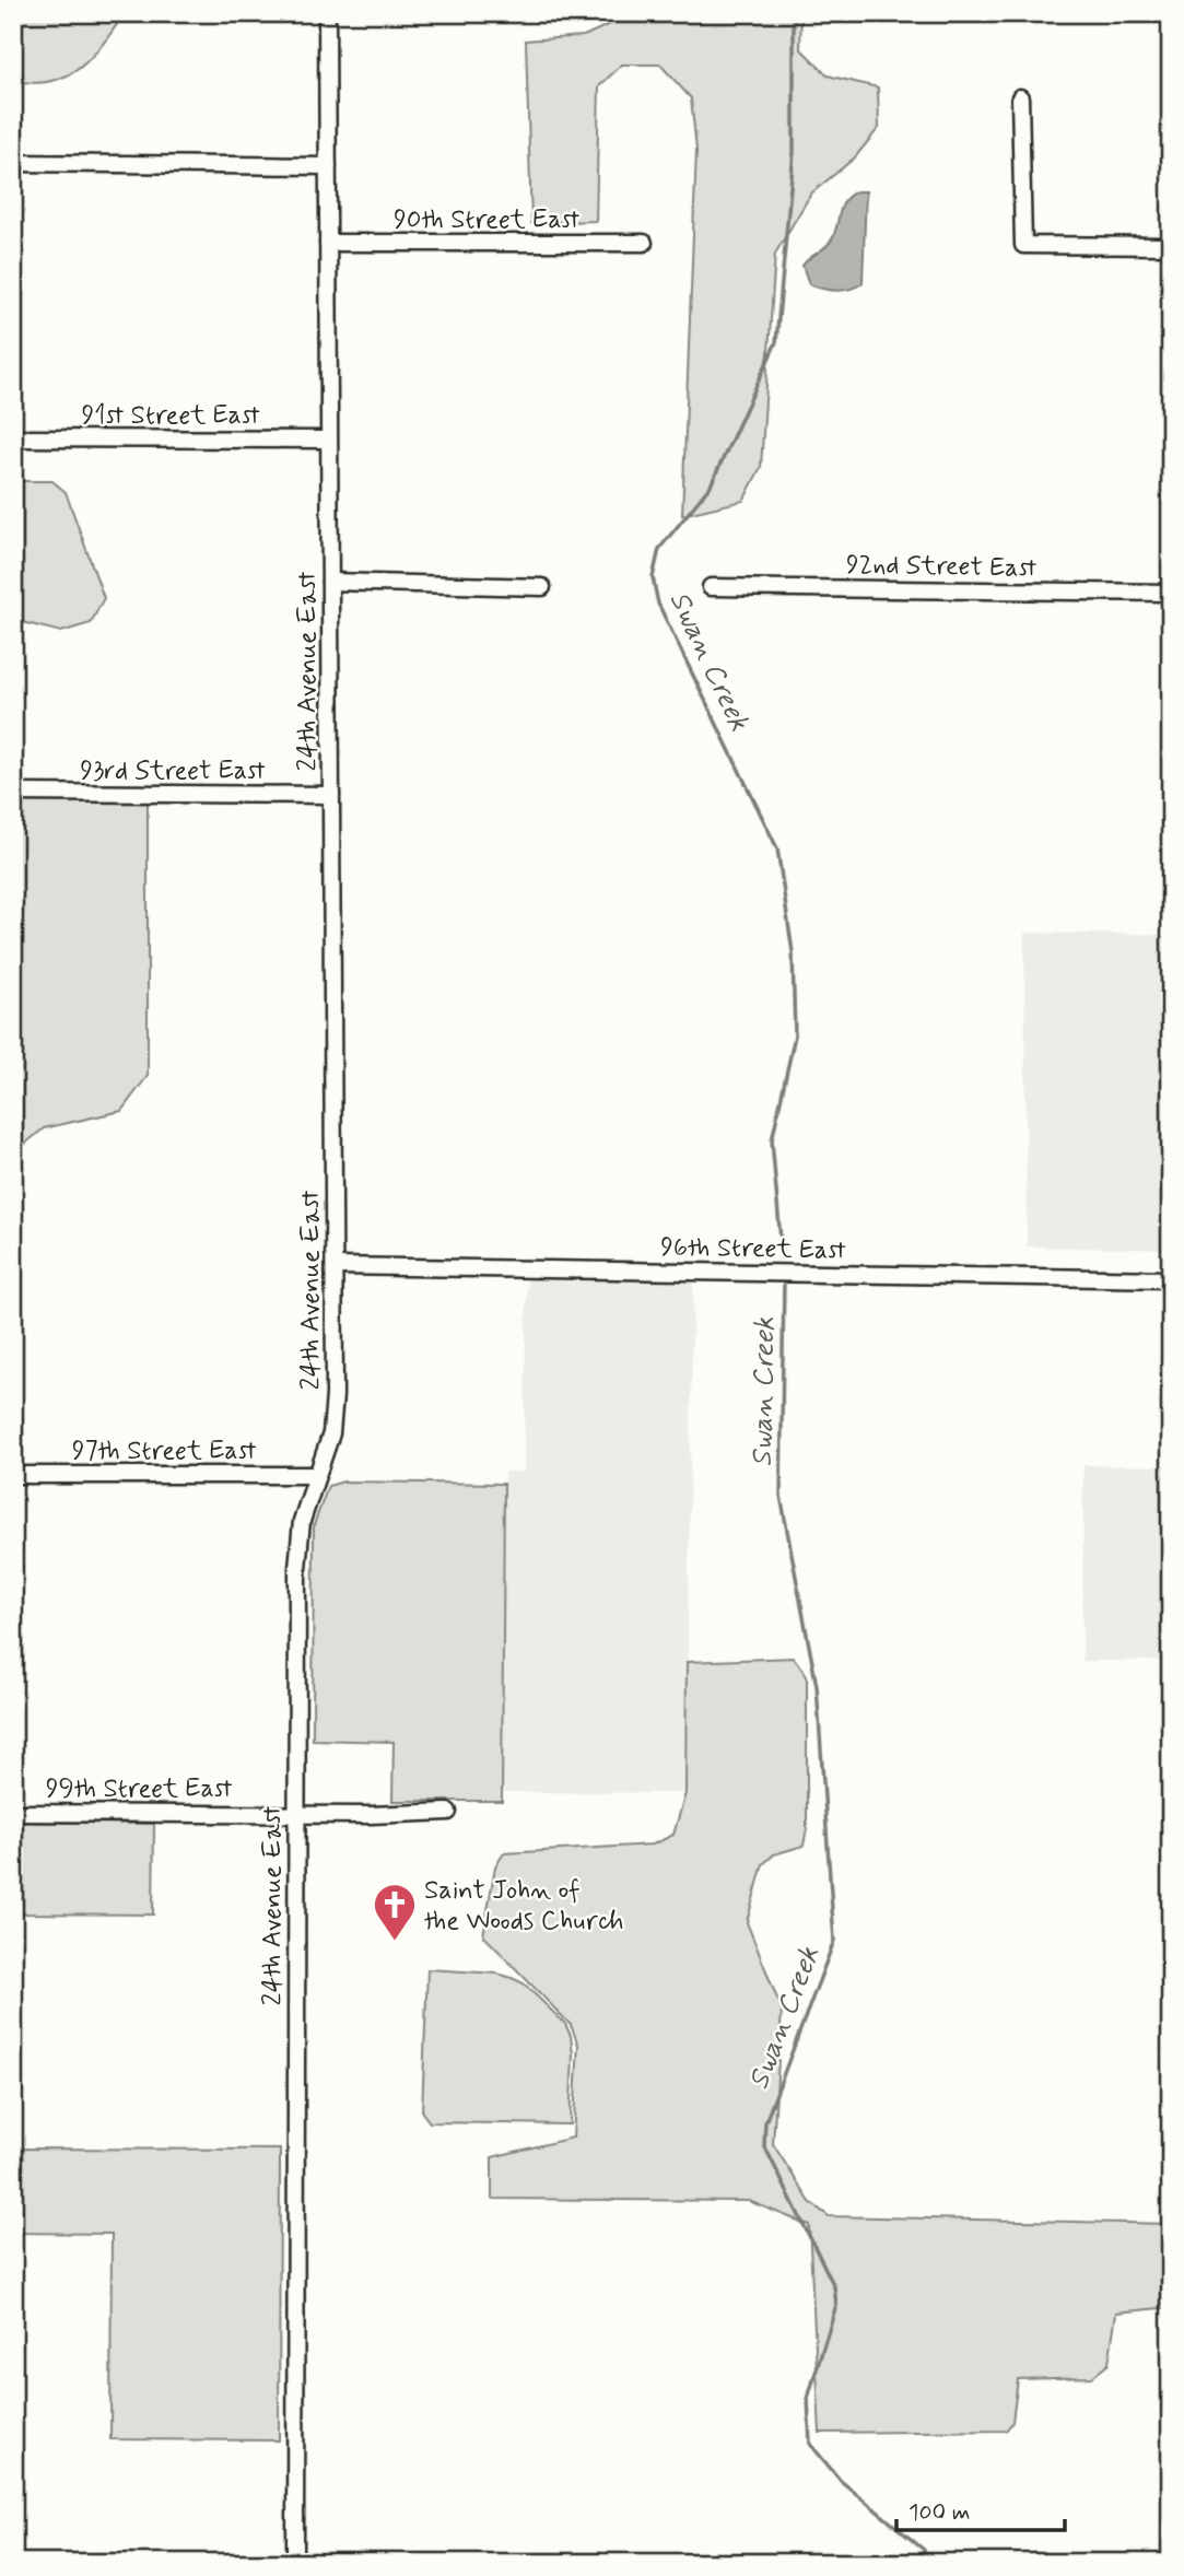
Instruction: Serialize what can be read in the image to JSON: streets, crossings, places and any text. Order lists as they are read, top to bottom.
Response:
{
  "streets": {
    "street": [
      "90th Street East",
      "91st Street East",
      "92nd Street East",
      "24th Avenue East",
      "93rd Street East",
      "96th Street East",
      "97th Street East",
      "99th Street East"
    ]
  },
  "crossings": [
    ["90th Street East", "24th Avenue East"],
    ["91st Street East", "24th Avenue East"],
    ["24th Avenue East", "93rd Street East"],
    ["24th Avenue East", "96th Street East"],
    ["24th Avenue East", "97th Street East"],
    ["24th Avenue East", "99th Street East"]
  ],
  "water": ["Swan Creek"],
  "places": {
    "church": ["Saint John of the Woods Church"]
  },
  "scale_bar": "100 m"
}
